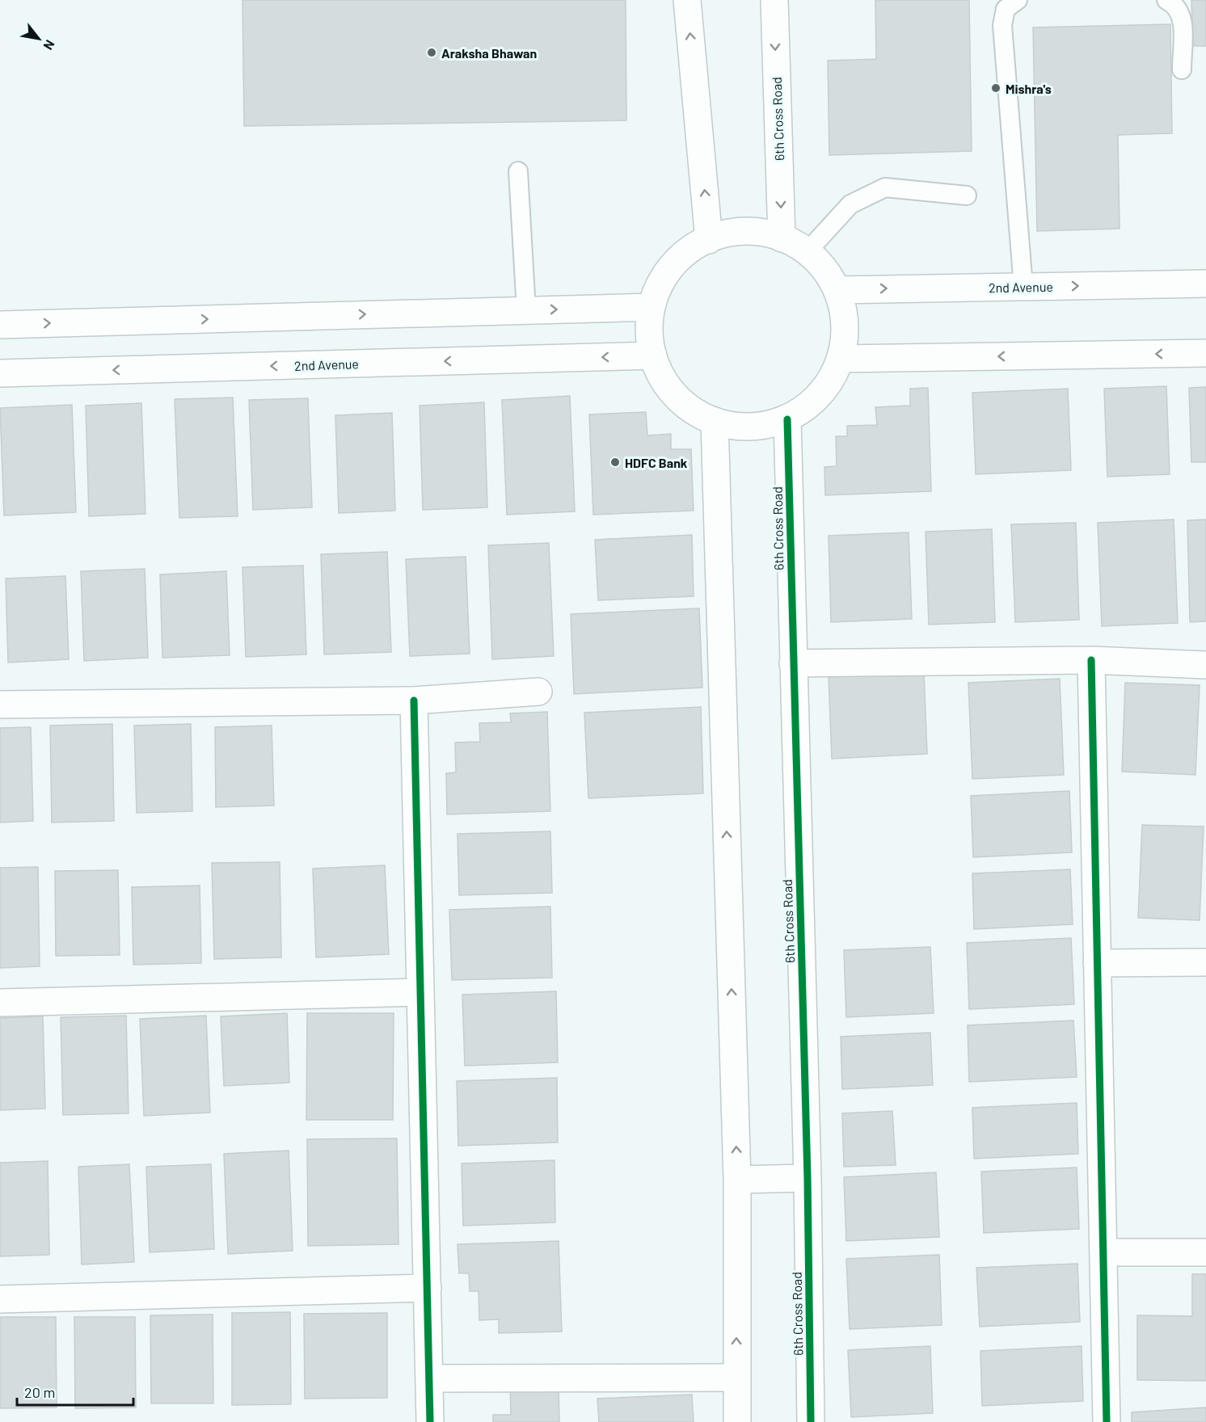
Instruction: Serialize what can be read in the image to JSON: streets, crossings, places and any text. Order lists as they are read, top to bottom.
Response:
{
  "streets": {
    "street": ["6th Cross Road", "2nd Avenue"]
  },
  "places": ["Araksha Bhawan", "Mishra's", "HDFC Bank"],
  "scale_bar": "20 m",
  "north": "bottom right"
}
